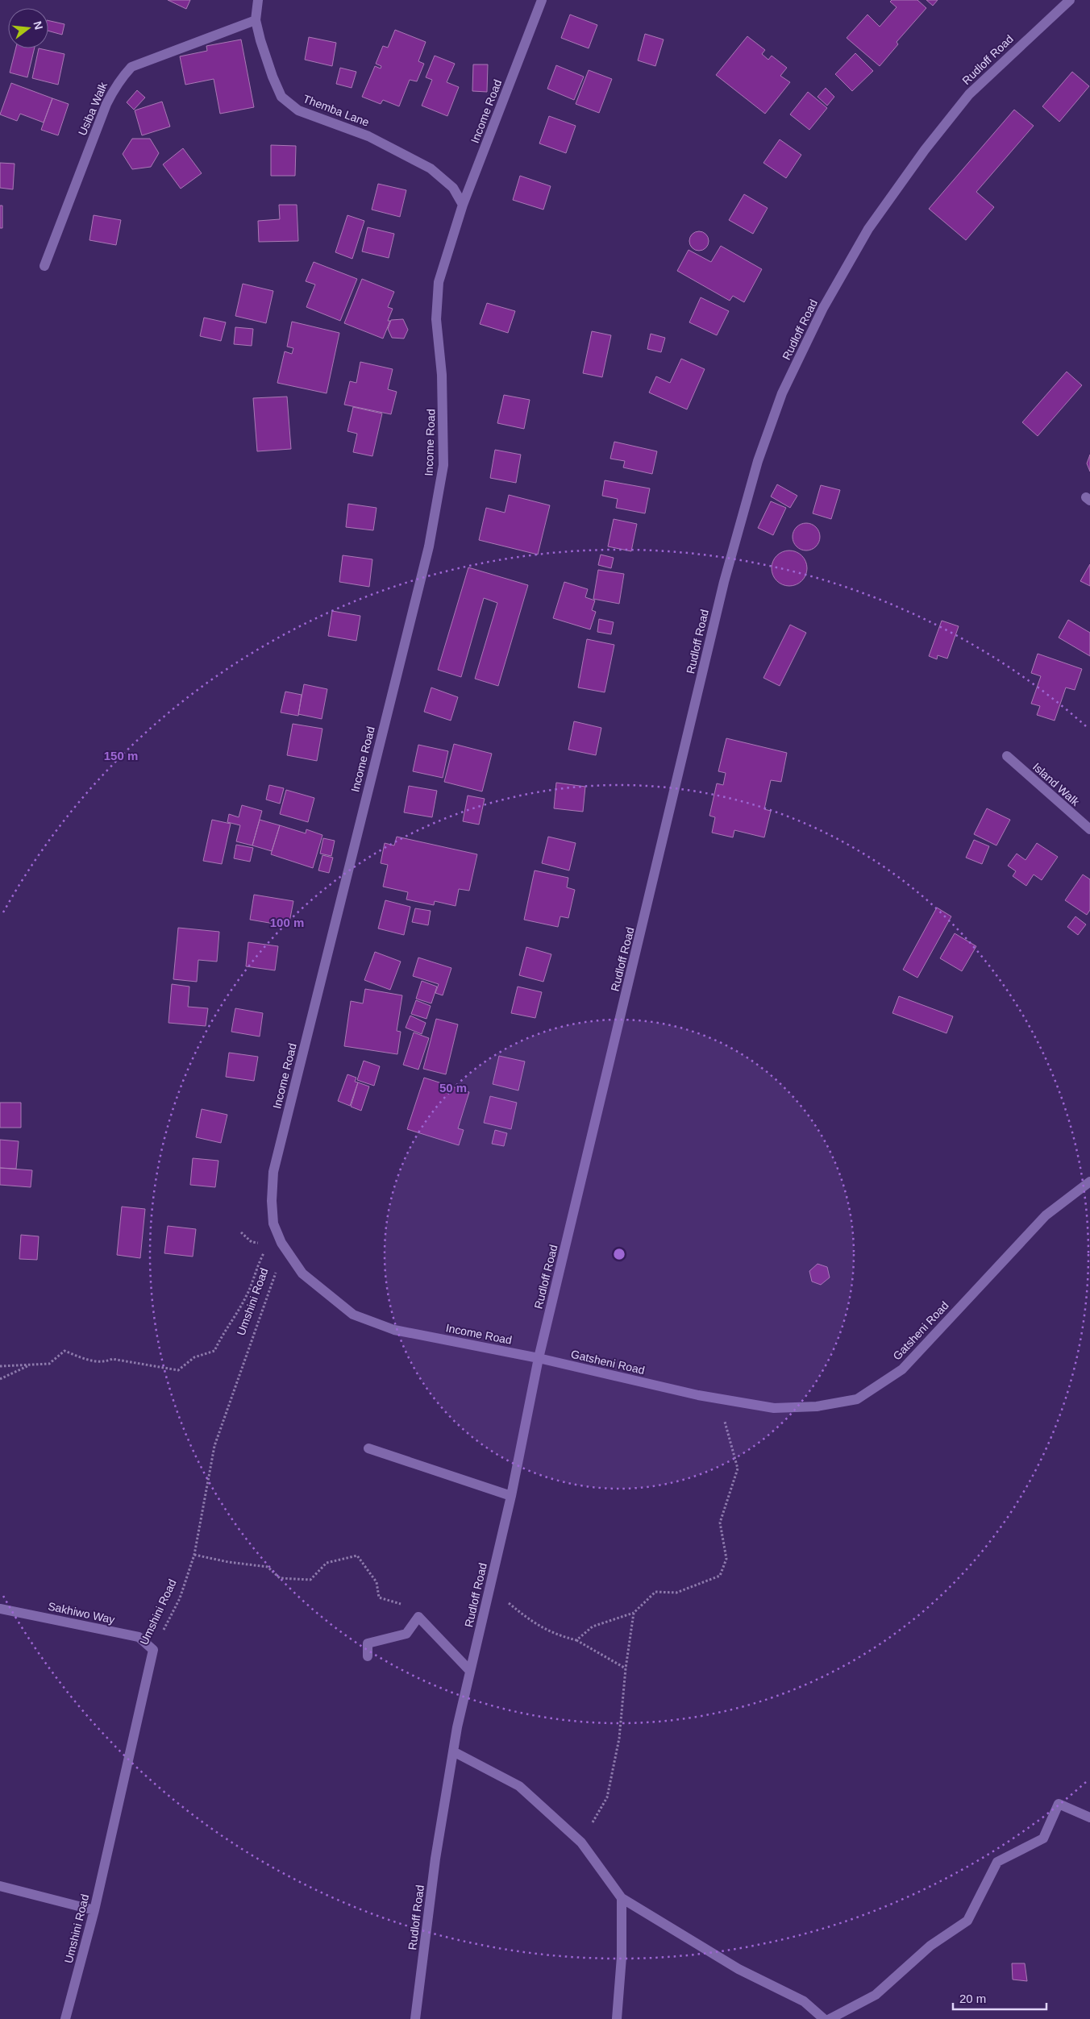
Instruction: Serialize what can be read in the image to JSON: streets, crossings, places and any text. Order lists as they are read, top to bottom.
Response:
{
  "streets": {
    "street": [
      "Rudloff Road",
      "Usiba Walk",
      "Themba Lane",
      "Income Road",
      "Island Walk",
      "Umshini Road",
      "Gatsheni Road",
      "Sakhiwo Way"
    ]
  },
  "crossings": [
    ["Rudloff Road", "Income Road"],
    ["Rudloff Road", "Gatsheni Road"],
    ["Usiba Walk", "Themba Lane"],
    ["Themba Lane", "Income Road"],
    ["Income Road", "Umshini Road"],
    ["Income Road", "Gatsheni Road"],
    ["Umshini Road", "Sakhiwo Way"]
  ],
  "scale_bar": "20 m",
  "north": "right",
  "rings": ["150 m", "100 m", "50 m"]
}
